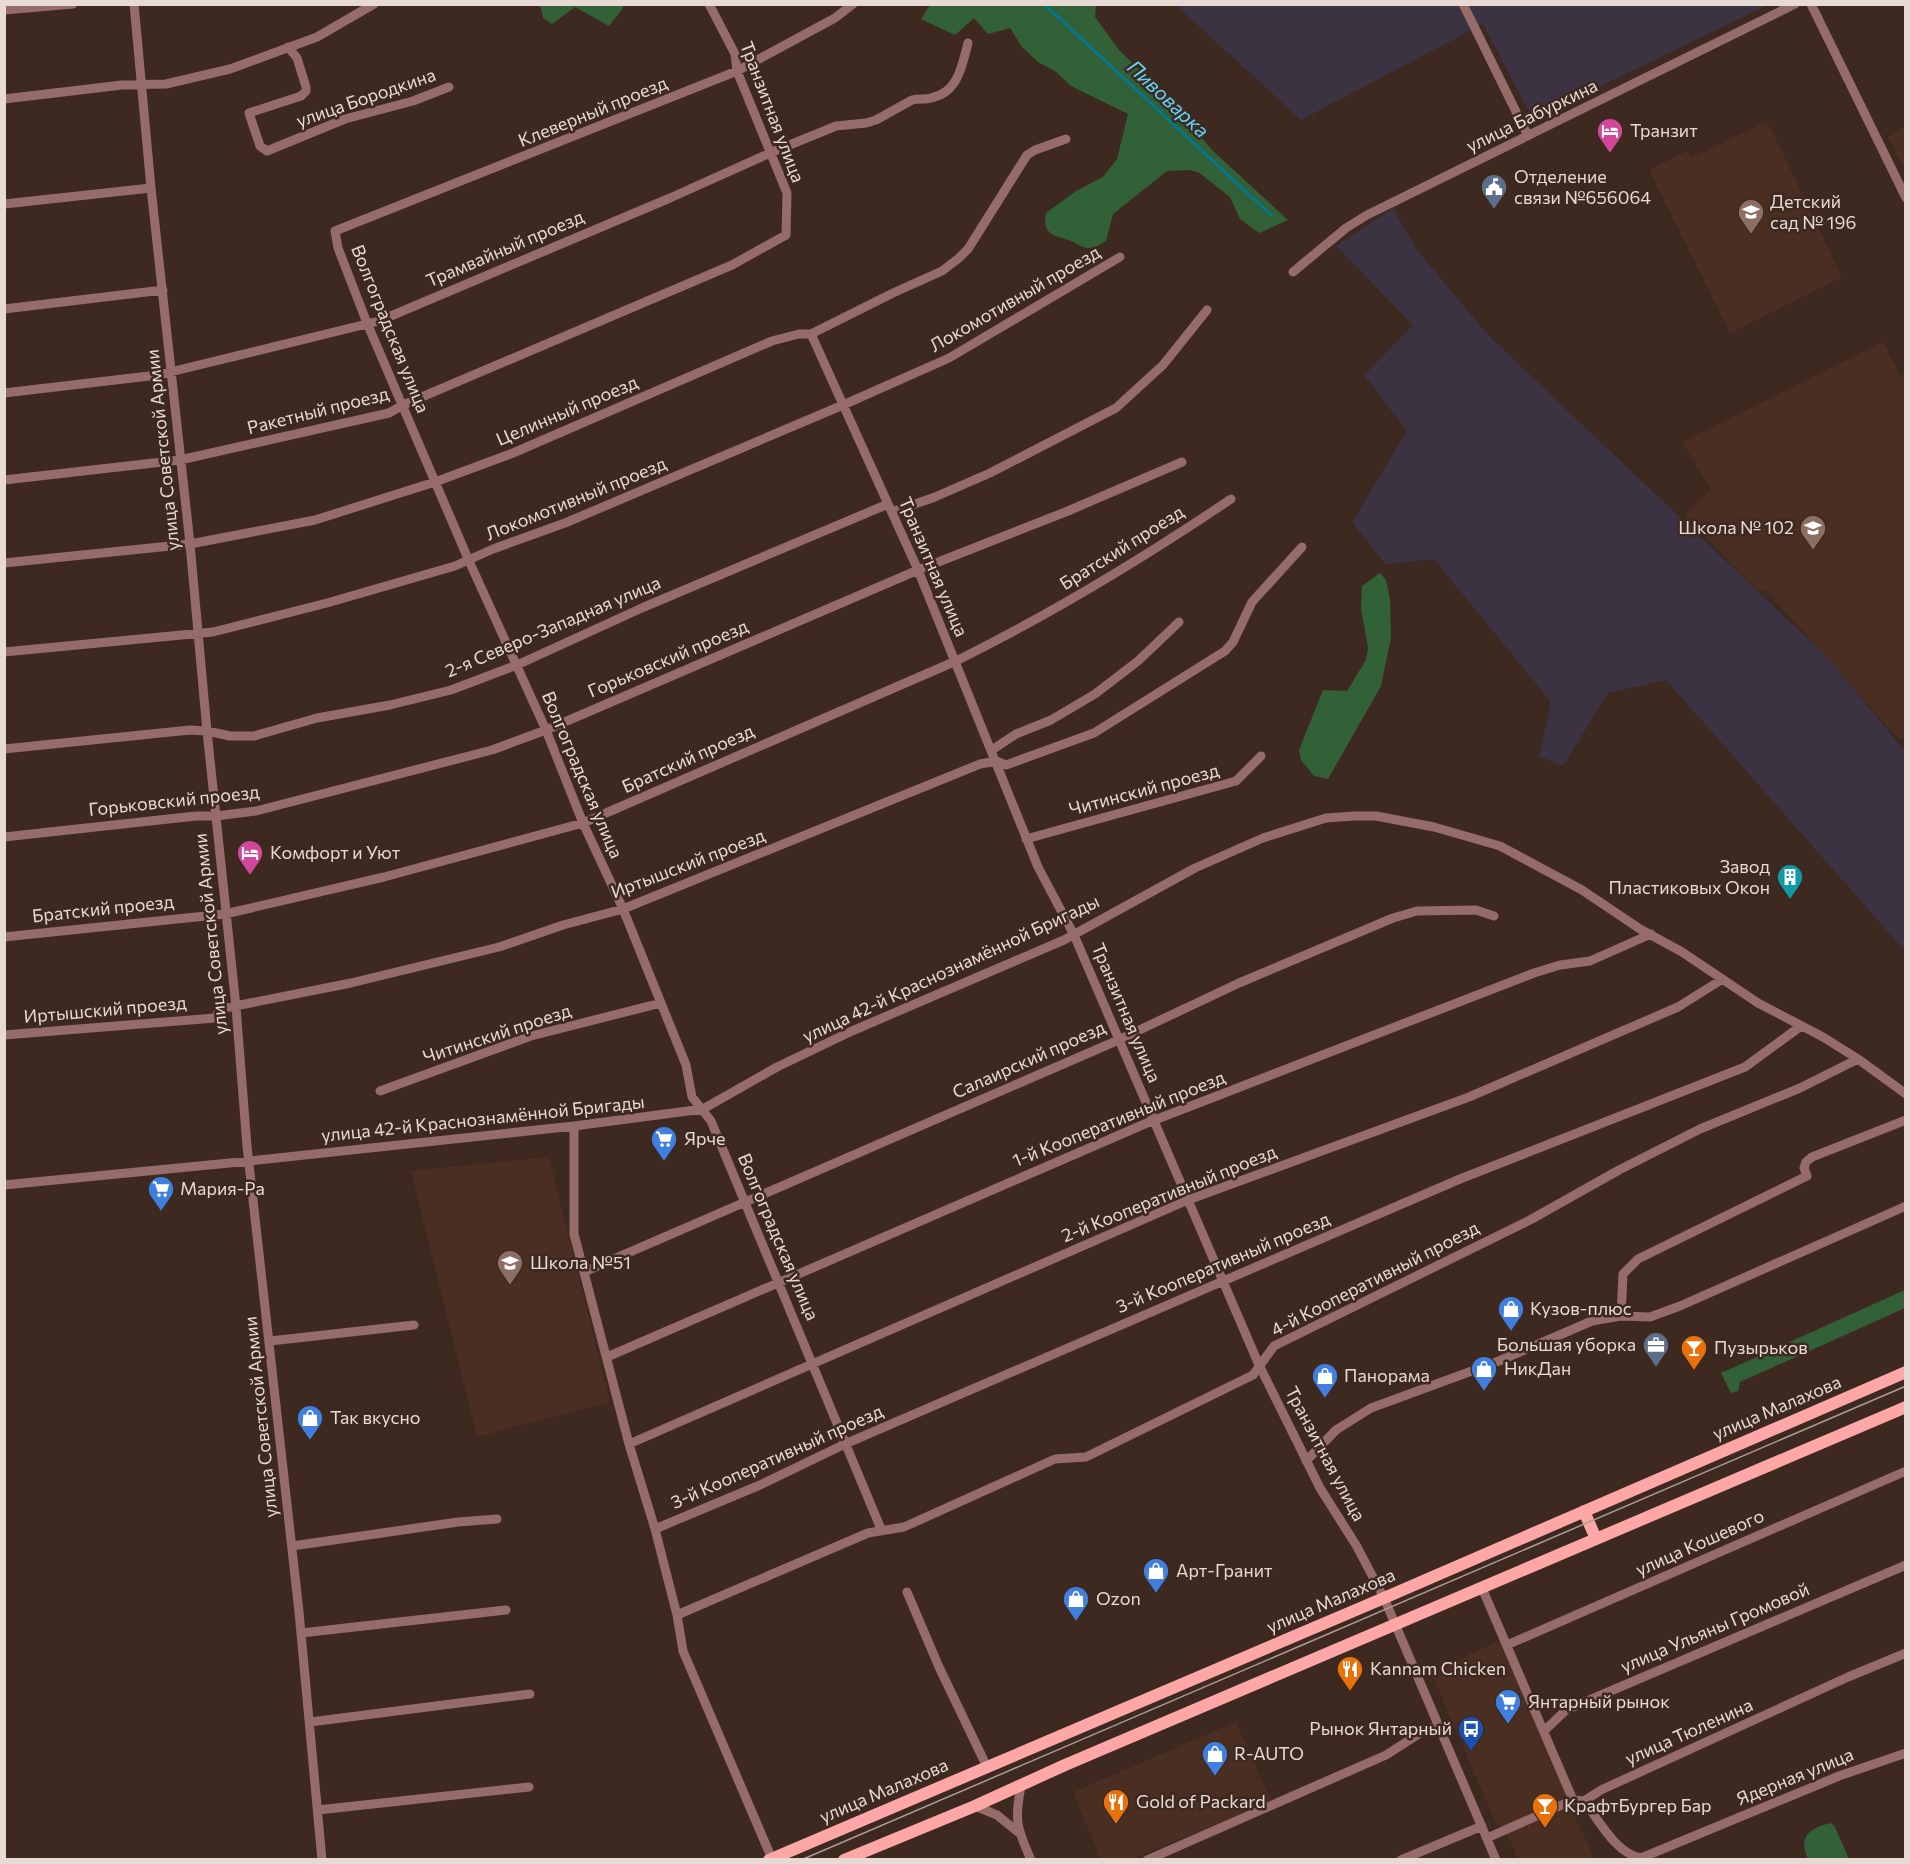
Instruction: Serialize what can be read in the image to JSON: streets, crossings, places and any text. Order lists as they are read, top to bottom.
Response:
{
  "streets": {
    "main road": ["улица Малахова"],
    "street": [
      "улица Бородкина",
      "Клеверный проезд",
      "Транзитная улица",
      "улица Бабуркина",
      "Трамвайный проезд",
      "Локомотивный проезд",
      "Волгоградская улица",
      "Ракетный проезд",
      "Целинный проезд",
      "улица Советской Армии",
      "Братский проезд",
      "2-я Северо-Западная улица",
      "Горьковский проезд",
      "Читинский проезд",
      "Иртышский проезд",
      "улица 42-й Краснознамённой Бригады",
      "Салаирский проезд",
      "1-й Кооперативный проезд",
      "2-й Кооперативный проезд",
      "3-й Кооперативный проезд",
      "4-й Кооперативный проезд",
      "улица Кошевого",
      "улица Ульяны Громовой",
      "улица Тюленина",
      "Ядерная улица"
    ]
  },
  "crossings": [
    ["Клеверный проезд", "Транзитная улица"],
    ["Клеверный проезд", "Волгоградская улица"],
    ["Транзитная улица", "Трамвайный проезд"],
    ["Транзитная улица", "Локомотивный проезд"],
    ["Транзитная улица", "Ракетный проезд"],
    ["Транзитная улица", "Целинный проезд"],
    ["Транзитная улица", "Братский проезд"],
    ["Транзитная улица", "2-я Северо-Западная улица"],
    ["Транзитная улица", "Горьковский проезд"],
    ["Транзитная улица", "Читинский проезд"],
    ["Транзитная улица", "Иртышский проезд"],
    ["Транзитная улица", "улица 42-й Краснознамённой Бригады"],
    ["Транзитная улица", "Салаирский проезд"],
    ["Транзитная улица", "1-й Кооперативный проезд"],
    ["Транзитная улица", "2-й Кооперативный проезд"],
    ["Транзитная улица", "3-й Кооперативный проезд"],
    ["Транзитная улица", "4-й Кооперативный проезд"],
    ["Транзитная улица", "улица Малахова"],
    ["Трамвайный проезд", "Волгоградская улица"],
    ["Трамвайный проезд", "улица Советской Армии"],
    ["Локомотивный проезд", "Волгоградская улица"],
    ["Локомотивный проезд", "улица Советской Армии"],
    ["Волгоградская улица", "Ракетный проезд"],
    ["Волгоградская улица", "Целинный проезд"],
    ["Волгоградская улица", "Братский проезд"],
    ["Волгоградская улица", "2-я Северо-Западная улица"],
    ["Волгоградская улица", "Горьковский проезд"],
    ["Волгоградская улица", "Читинский проезд"],
    ["Волгоградская улица", "Иртышский проезд"],
    ["Волгоградская улица", "улица 42-й Краснознамённой Бригады"],
    ["Волгоградская улица", "Салаирский проезд"],
    ["Волгоградская улица", "1-й Кооперативный проезд"],
    ["Волгоградская улица", "2-й Кооперативный проезд"],
    ["Волгоградская улица", "3-й Кооперативный проезд"],
    ["Волгоградская улица", "4-й Кооперативный проезд"],
    ["Ракетный проезд", "улица Советской Армии"],
    ["Целинный проезд", "улица Советской Армии"],
    ["улица Советской Армии", "Братский проезд"],
    ["улица Советской Армии", "2-я Северо-Западная улица"],
    ["улица Советской Армии", "Горьковский проезд"],
    ["улица Советской Армии", "Иртышский проезд"],
    ["улица Советской Армии", "улица 42-й Краснознамённой Бригады"],
    ["улица 42-й Краснознамённой Бригады", "1-й Кооперативный проезд"],
    ["улица 42-й Краснознамённой Бригады", "2-й Кооперативный проезд"],
    ["улица 42-й Краснознамённой Бригады", "3-й Кооперативный проезд"],
    ["улица 42-й Краснознамённой Бригады", "4-й Кооперативный проезд"],
    ["улица Тюленина", "Ядерная улица"]
  ],
  "water": ["Пивоварка"],
  "places": {
    "hotel": ["Транзит", "Комфорт и Уют"],
    "public building": ["Отделение связи №656064"],
    "school or university": ["Детский сад № 196", "Школа № 102", "Школа №51"],
    "building": ["Завод Пластиковых Окон"],
    "supermarket": ["Ярче", "Мария-Ра", "Янтарный рынок"],
    "shop": [
      "Кузов-плюс",
      "НикДан",
      "Панорама",
      "Так вкусно",
      "Арт-Гранит",
      "Ozon",
      "R-AUTO"
    ],
    "office": ["Большая уборка"],
    "bar": ["Пузырьков", "КрафтБургер Бар"],
    "restaurant": ["Kannam Chicken", "Gold of Packard"],
    "bus stop": ["Рынок Янтарный"]
  }
}
